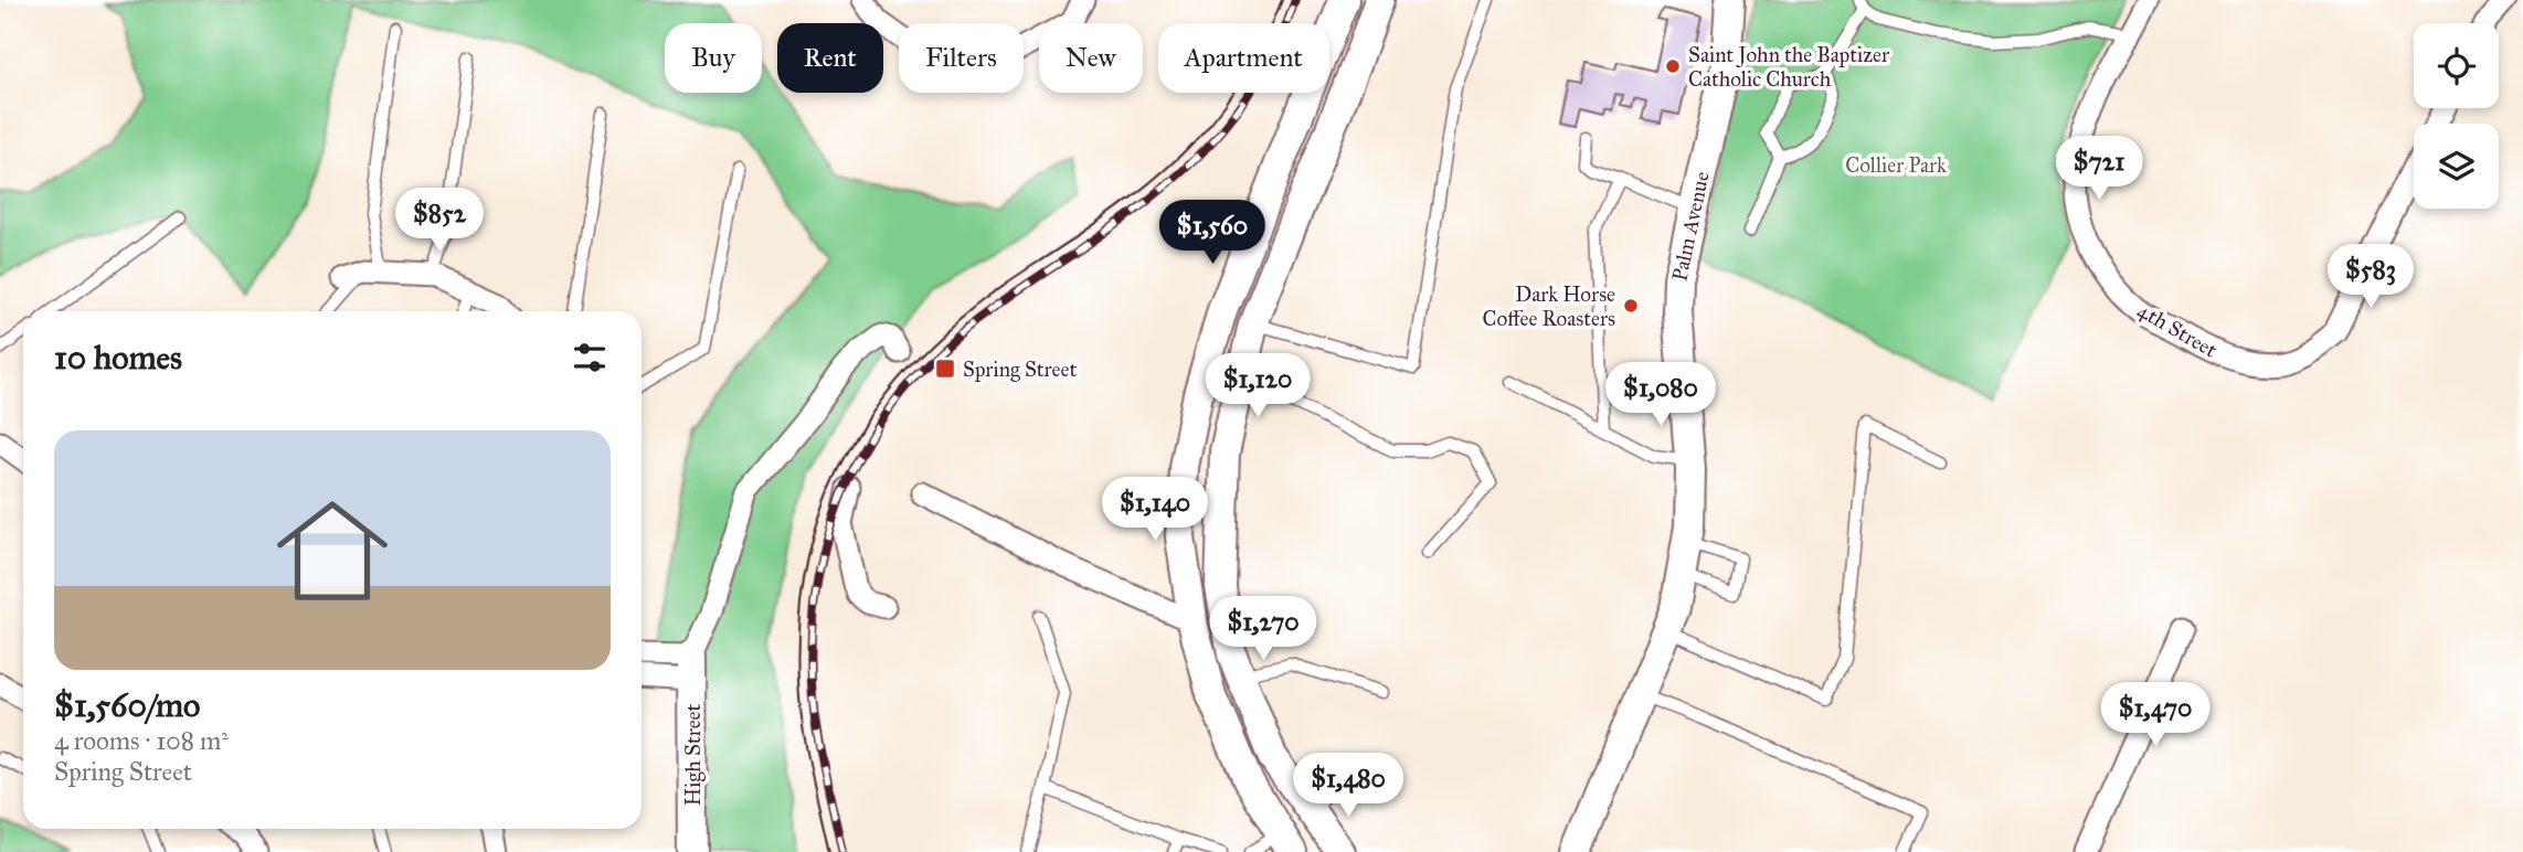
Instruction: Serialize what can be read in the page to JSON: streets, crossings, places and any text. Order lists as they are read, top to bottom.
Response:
{
  "streets": {
    "main road": ["Palm Avenue", "High Street"],
    "street": ["4th Street"]
  },
  "parks": ["Collier Park"],
  "places": {
    "other": ["Saint John the Baptizer Catholic Church", "Dark Horse Coffee Roasters"],
    "transit": ["Spring Street"]
  },
  "page": {
    "chip": [
      "Buy",
      "Rent",
      "Filters",
      "New",
      "Apartment"
    ],
    "price": [
      "$721",
      "$852",
      "$1,560",
      "$583",
      "$1,120",
      "$1,080",
      "$1,140",
      "$1,270",
      "$1,470",
      "$1,480"
    ],
    "heading": "10 homes",
    "list": [
      {
        "name": "$1,560/mo",
        "note": "4 rooms · 108 m² · Spring Street"
      }
    ]
  }
}
